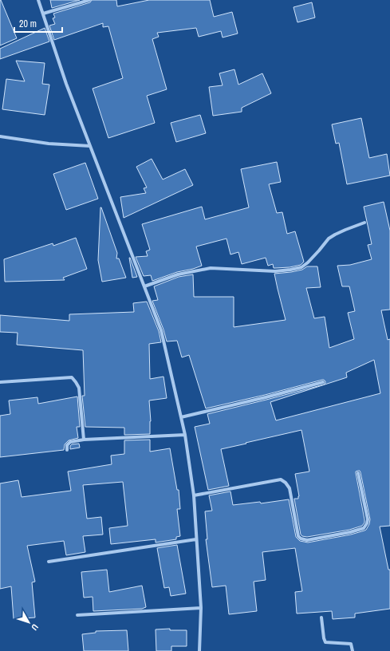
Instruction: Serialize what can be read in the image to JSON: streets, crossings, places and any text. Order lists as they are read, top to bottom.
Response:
{
  "scale_bar": "20 m",
  "north": "bottom right"
}
